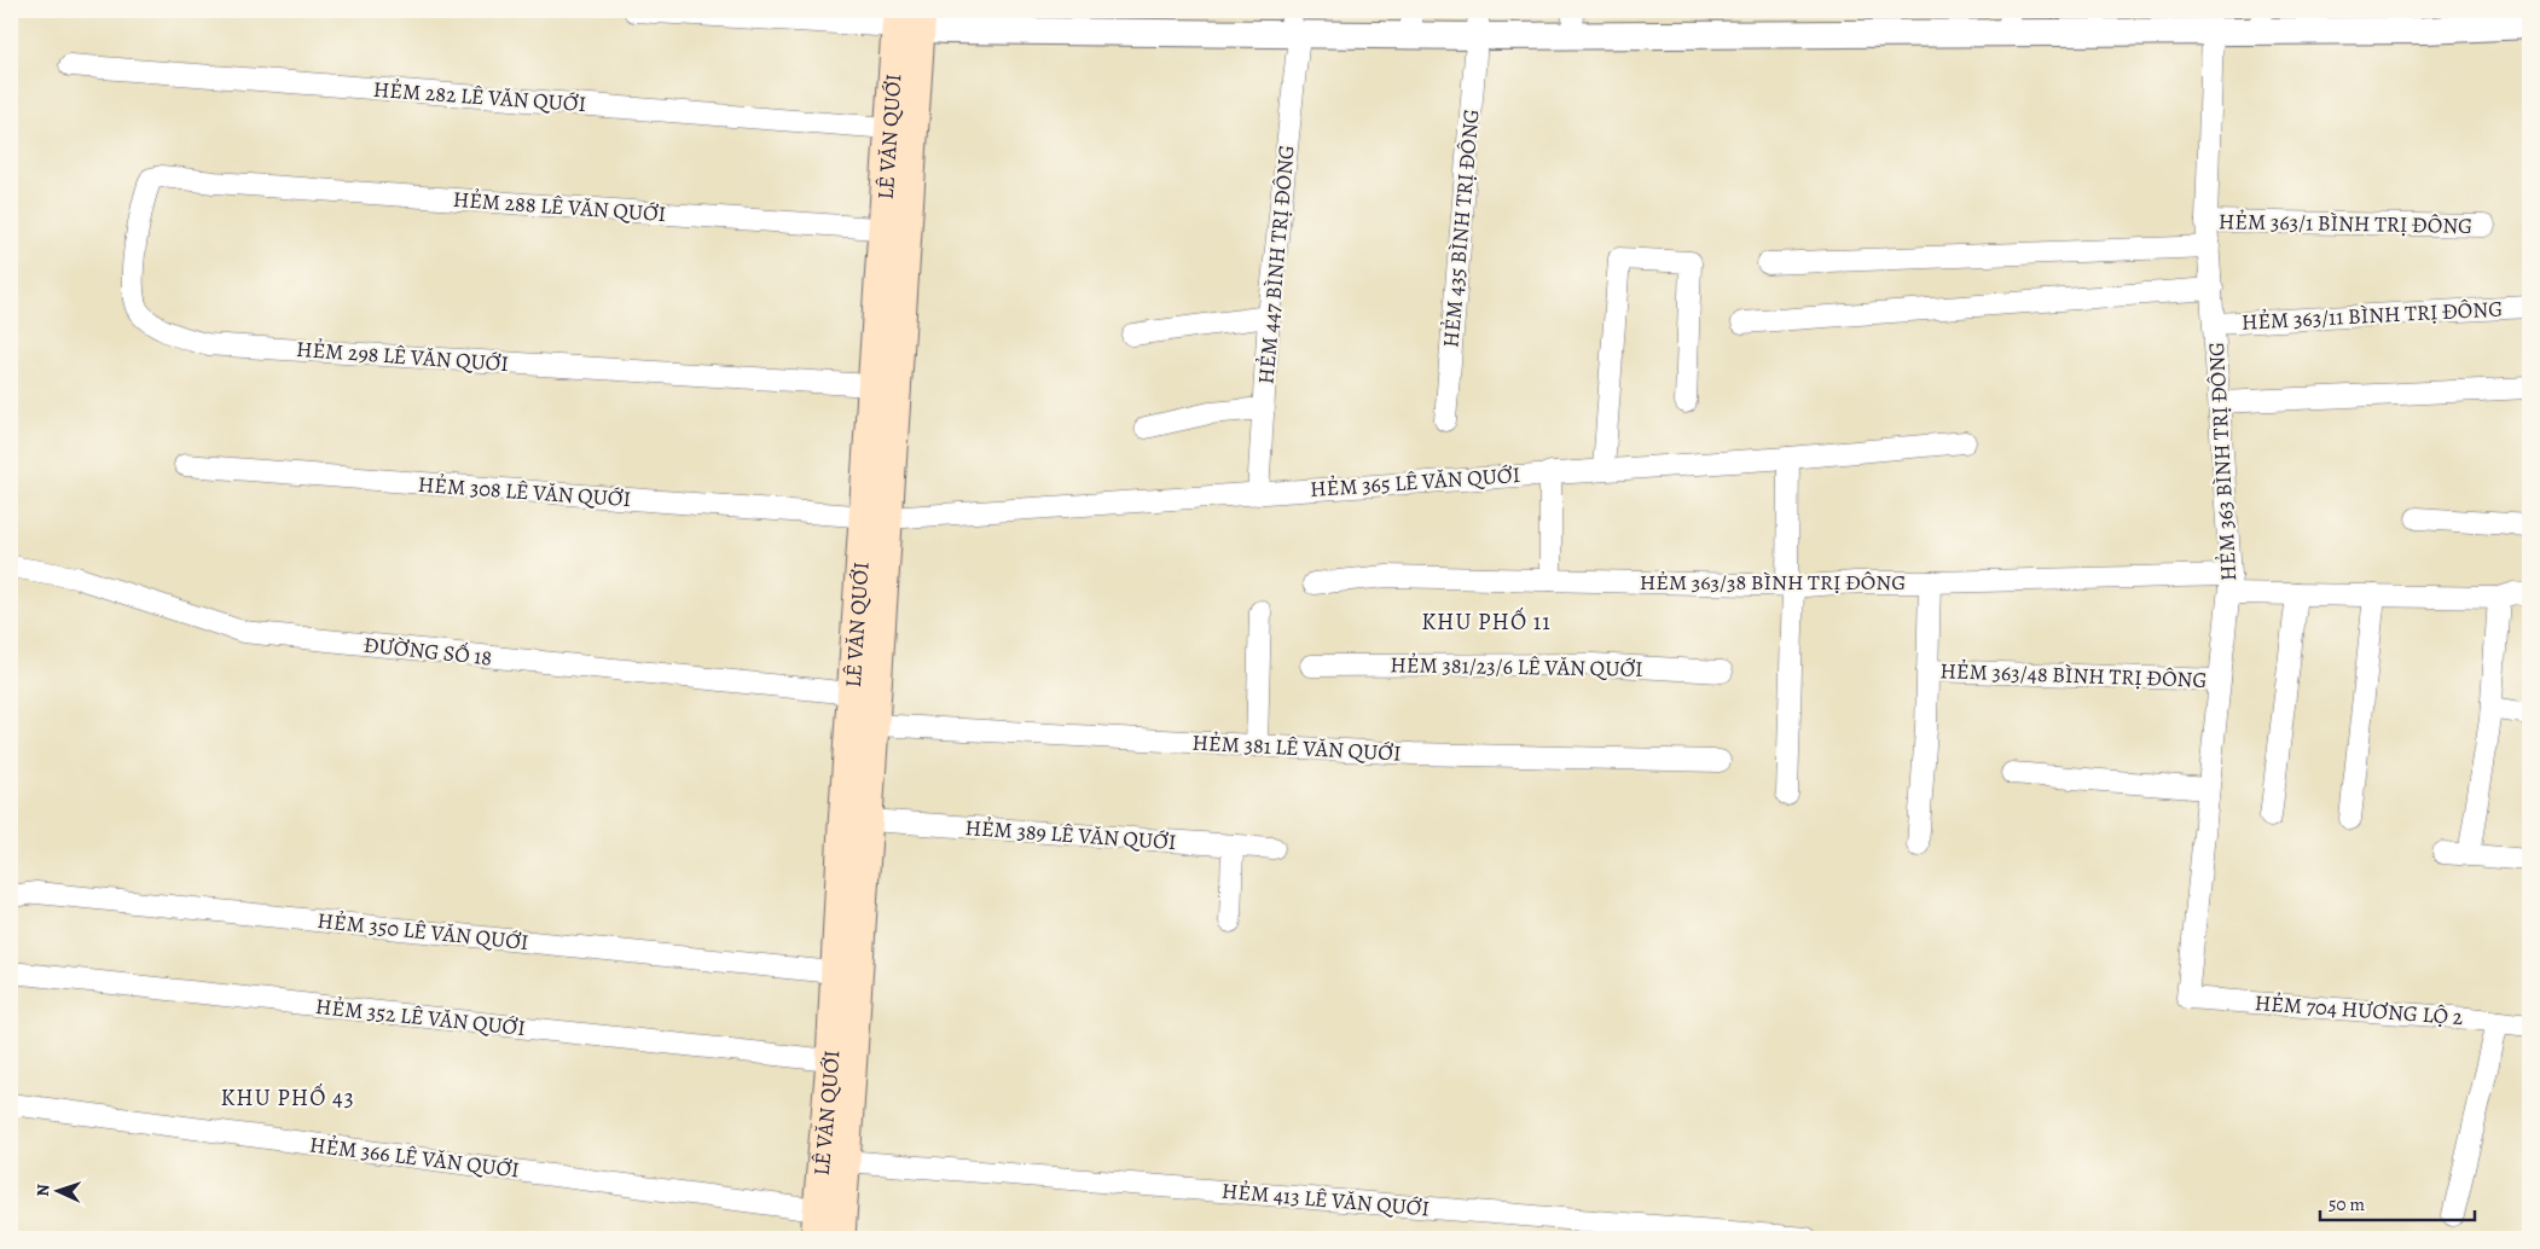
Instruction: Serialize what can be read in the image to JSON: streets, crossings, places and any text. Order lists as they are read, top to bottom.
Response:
{
  "streets": {
    "main road": ["LÊ VĂN QUỚI"],
    "street": [
      "HẺM 282 LÊ VĂN QUỚI",
      "HẺM 288 LÊ VĂN QUỚI",
      "HẺM 363/1 BÌNH TRỊ ĐÔNG",
      "HẺM 435 BÌNH TRỊ ĐÔNG",
      "HẺM 447 BÌNH TRỊ ĐÔNG",
      "HẺM 363/11 BÌNH TRỊ ĐÔNG",
      "HẺM 298 LÊ VĂN QUỚI",
      "HẺM 363 BÌNH TRỊ ĐÔNG",
      "HẺM 365 LÊ VĂN QUỚI",
      "HẺM 308 LÊ VĂN QUỚI",
      "HẺM 363/38 BÌNH TRỊ ĐÔNG",
      "ĐƯỜNG SỐ 18",
      "HẺM 381/23/6 LÊ VĂN QUỚI",
      "HẺM 363/48 BÌNH TRỊ ĐÔNG",
      "HẺM 381 LÊ VĂN QUỚI",
      "HẺM 389 LÊ VĂN QUỚI",
      "HẺM 350 LÊ VĂN QUỚI",
      "HẺM 704 HƯƠNG LỘ 2",
      "HẺM 352 LÊ VĂN QUỚI",
      "HẺM 366 LÊ VĂN QUỚI",
      "HẺM 413 LÊ VĂN QUỚI"
    ]
  },
  "crossings": [
    ["HẺM 282 LÊ VĂN QUỚI", "LÊ VĂN QUỚI"],
    ["LÊ VĂN QUỚI", "HẺM 288 LÊ VĂN QUỚI"],
    ["LÊ VĂN QUỚI", "HẺM 298 LÊ VĂN QUỚI"],
    ["LÊ VĂN QUỚI", "HẺM 365 LÊ VĂN QUỚI"],
    ["LÊ VĂN QUỚI", "HẺM 308 LÊ VĂN QUỚI"],
    ["LÊ VĂN QUỚI", "ĐƯỜNG SỐ 18"],
    ["LÊ VĂN QUỚI", "HẺM 381 LÊ VĂN QUỚI"],
    ["LÊ VĂN QUỚI", "HẺM 389 LÊ VĂN QUỚI"],
    ["LÊ VĂN QUỚI", "HẺM 350 LÊ VĂN QUỚI"],
    ["LÊ VĂN QUỚI", "HẺM 352 LÊ VĂN QUỚI"],
    ["LÊ VĂN QUỚI", "HẺM 366 LÊ VĂN QUỚI"],
    ["LÊ VĂN QUỚI", "HẺM 413 LÊ VĂN QUỚI"],
    ["HẺM 288 LÊ VĂN QUỚI", "HẺM 298 LÊ VĂN QUỚI"],
    ["HẺM 363/1 BÌNH TRỊ ĐÔNG", "HẺM 363 BÌNH TRỊ ĐÔNG"],
    ["HẺM 447 BÌNH TRỊ ĐÔNG", "HẺM 365 LÊ VĂN QUỚI"],
    ["HẺM 363/11 BÌNH TRỊ ĐÔNG", "HẺM 363 BÌNH TRỊ ĐÔNG"],
    ["HẺM 363 BÌNH TRỊ ĐÔNG", "HẺM 363/38 BÌNH TRỊ ĐÔNG"],
    ["HẺM 363 BÌNH TRỊ ĐÔNG", "HẺM 363/48 BÌNH TRỊ ĐÔNG"],
    ["HẺM 363 BÌNH TRỊ ĐÔNG", "HẺM 704 HƯƠNG LỘ 2"],
    ["HẺM 365 LÊ VĂN QUỚI", "HẺM 308 LÊ VĂN QUỚI"]
  ],
  "districts": ["KHU PHỐ 11", "KHU PHỐ 43"],
  "scale_bar": "50 m",
  "north": "left"
}
